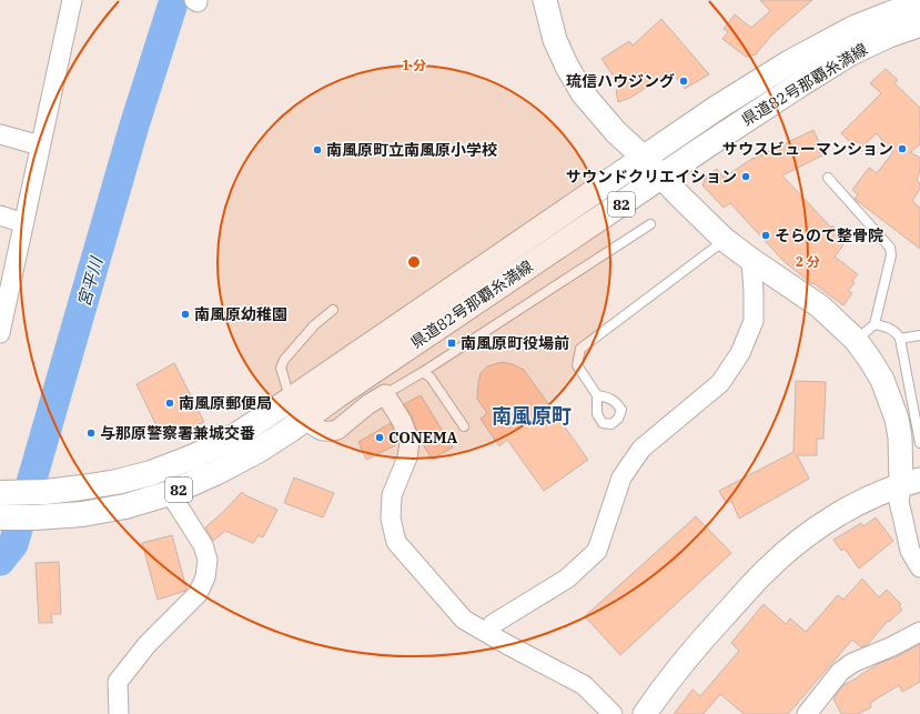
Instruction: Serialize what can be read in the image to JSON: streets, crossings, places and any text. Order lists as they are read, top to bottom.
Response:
{
  "streets": {
    "main road": ["県道82号那覇糸満線", "82"]
  },
  "districts": ["南風原町"],
  "water": ["宮平川"],
  "places": {
    "other": [
      "琉信ハウジング",
      "サウスビューマンション",
      "南風原町立南風原小学校",
      "サウンドクリエイション",
      "そらのて整骨院",
      "南風原幼稚園",
      "南風原郵便局",
      "与那原警察署兼城交番",
      "CONEMA"
    ],
    "transit": ["南風原町役場前"]
  },
  "rings": ["1 分", "2 分"]
}
